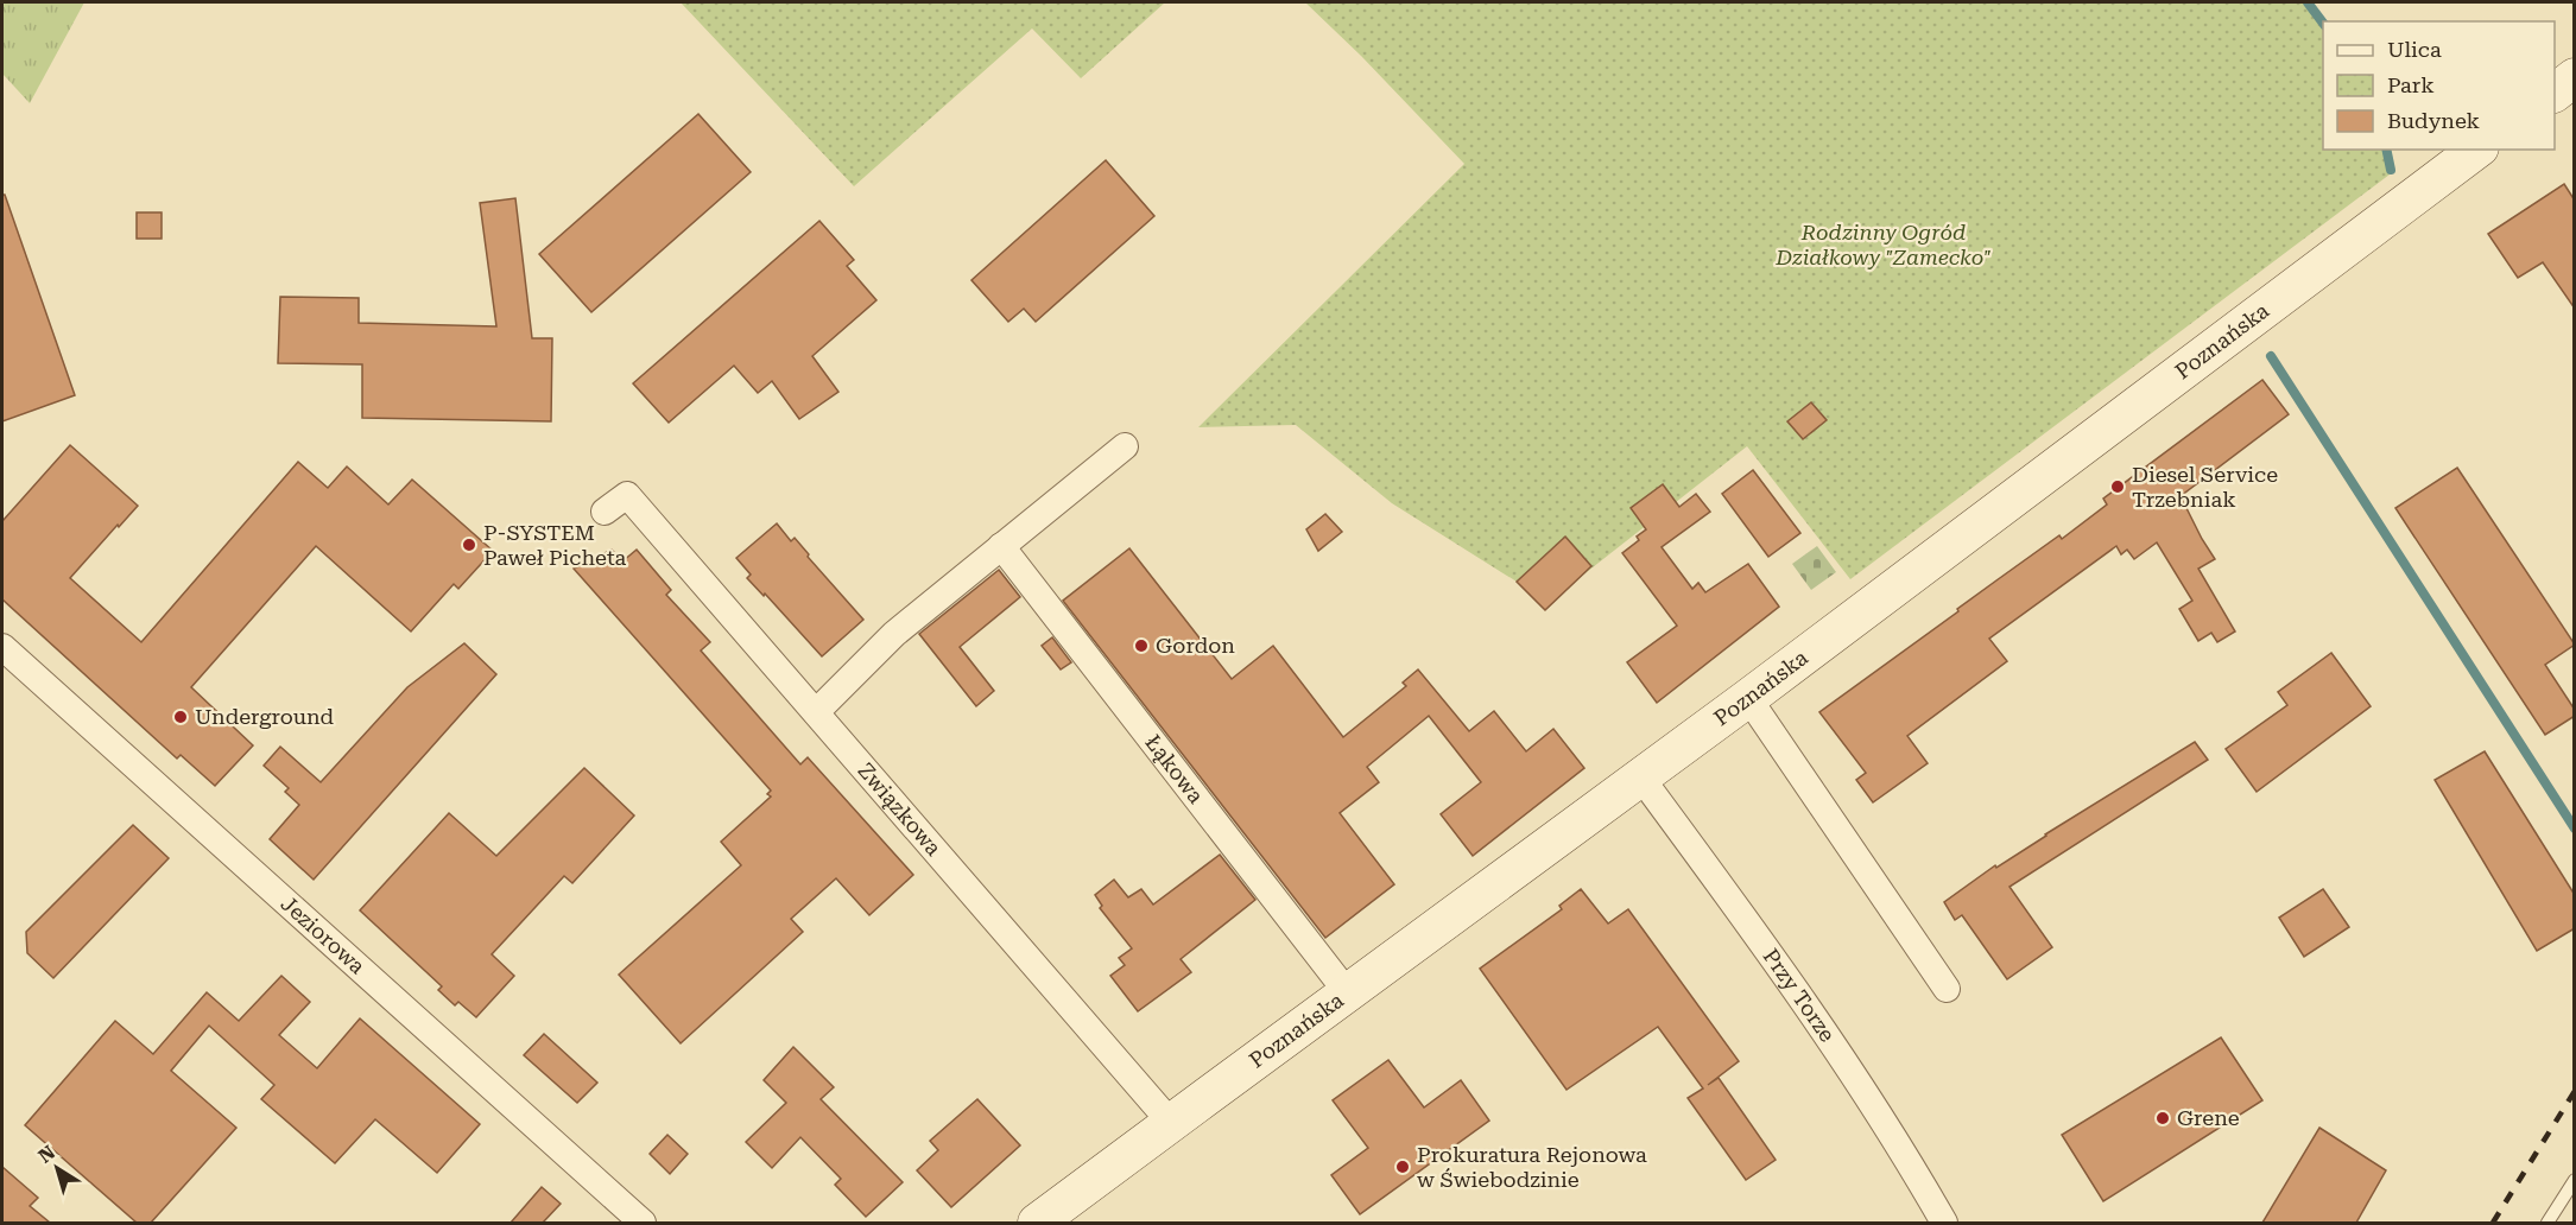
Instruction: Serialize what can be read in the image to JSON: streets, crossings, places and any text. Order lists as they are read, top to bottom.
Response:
{
  "streets": {
    "street": [
      "Poznańska",
      "Łąkowa",
      "Związkowa",
      "Jeziorowa",
      "Przy Torze"
    ]
  },
  "crossings": [
    ["Poznańska", "Łąkowa"],
    ["Poznańska", "Związkowa"],
    ["Poznańska", "Przy Torze"]
  ],
  "parks": ["Rodzinny Ogród Działkowy \"Zamecko\""],
  "places": [
    "Diesel Service Trzebniak",
    "P-SYSTEM Paweł Picheta",
    "Gordon",
    "Underground",
    "Grene",
    "Prokuratura Rejonowa w Świebodzinie"
  ],
  "legend": ["Ulica", "Park", "Budynek"],
  "north": "top left"
}
